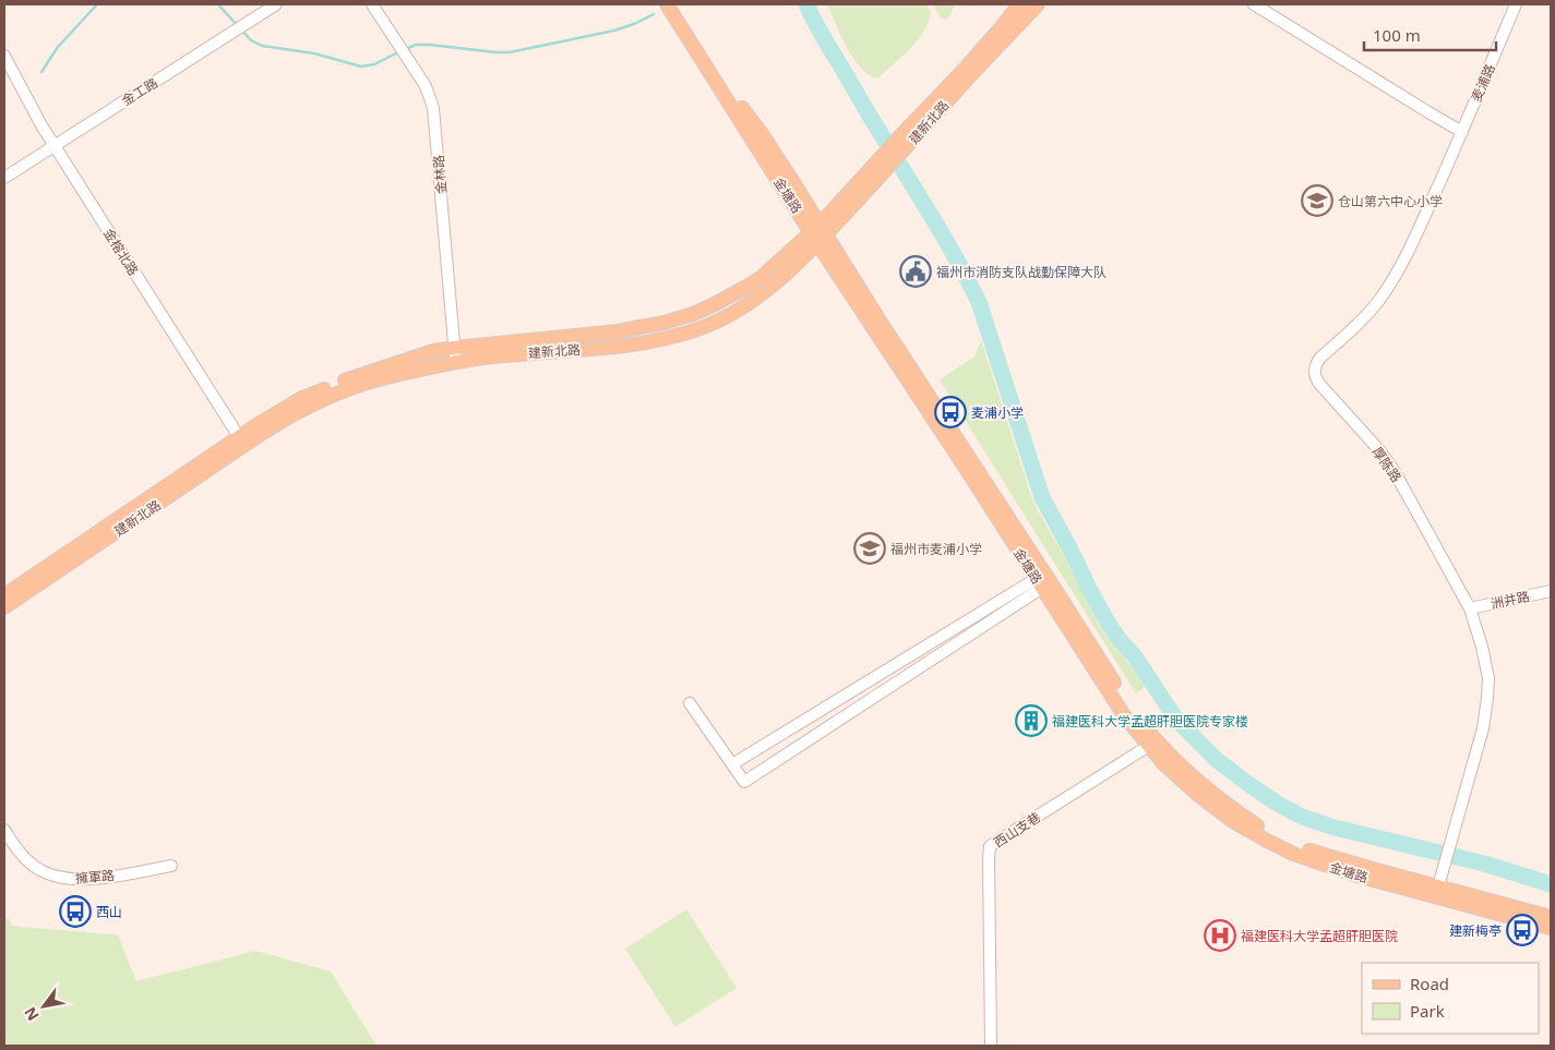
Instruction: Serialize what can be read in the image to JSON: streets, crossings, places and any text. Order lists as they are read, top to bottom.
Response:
{
  "streets": {
    "main road": ["建新北路", "金塘路"],
    "street": [
      "麦浦路",
      "金工路",
      "金林路",
      "金榕北路",
      "厚陈路",
      "洲井路",
      "西山支巷",
      "擁軍路"
    ]
  },
  "crossings": [
    ["麦浦路", "厚陈路"],
    ["金工路", "金榕北路"],
    ["建新北路", "金林路"],
    ["建新北路", "金塘路"],
    ["建新北路", "金榕北路"],
    ["金塘路", "厚陈路"],
    ["金塘路", "西山支巷"],
    ["厚陈路", "洲井路"]
  ],
  "places": {
    "school or university": ["仓山第六中心小学", "福州市麦浦小学"],
    "public building": ["福州市消防支队战勤保障大队"],
    "bus stop": ["麦浦小学", "西山", "建新梅亭"],
    "building": ["福建医科大学孟超肝胆医院专家楼"],
    "hospital": ["福建医科大学孟超肝胆医院"]
  },
  "legend": ["Road", "Park"],
  "scale_bar": "100 m",
  "north": "bottom left"
}
